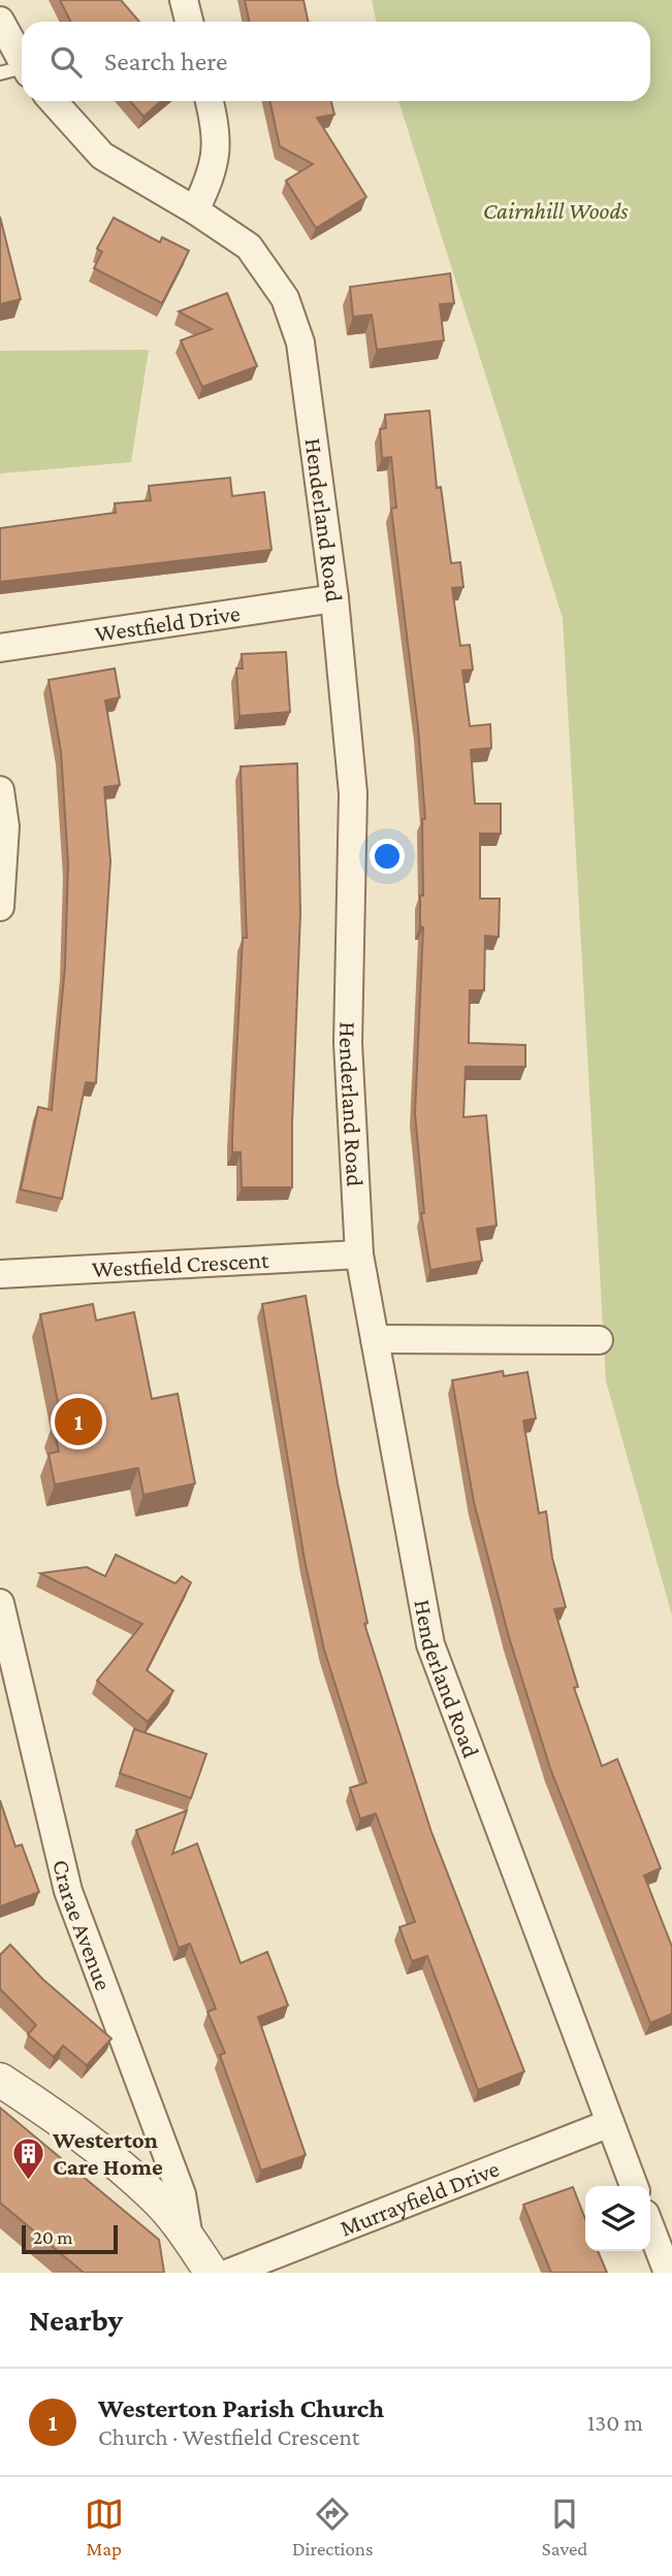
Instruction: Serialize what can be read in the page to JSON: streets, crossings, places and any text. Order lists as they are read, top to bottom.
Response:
{
  "streets": {
    "street": [
      "Henderland Road",
      "Westfield Drive",
      "Westfield Crescent",
      "Crarae Avenue",
      "Murrayfield Drive"
    ]
  },
  "crossings": [
    ["Henderland Road", "Westfield Drive"],
    ["Henderland Road", "Westfield Crescent"],
    ["Henderland Road", "Murrayfield Drive"]
  ],
  "parks": ["Cairnhill Woods"],
  "places": {
    "building": ["Westerton Care Home"]
  },
  "scale_bar": "20 m",
  "page": {
    "search": "Search here",
    "pins": "1",
    "scale": "20 m",
    "heading": "Nearby",
    "list": [
      {
        "mark": "1",
        "name": "Westerton Parish Church",
        "note": "Church · Westfield Crescent",
        "value": "130 m"
      }
    ],
    "nav": ["Map", "Directions", "Saved"]
  }
}
